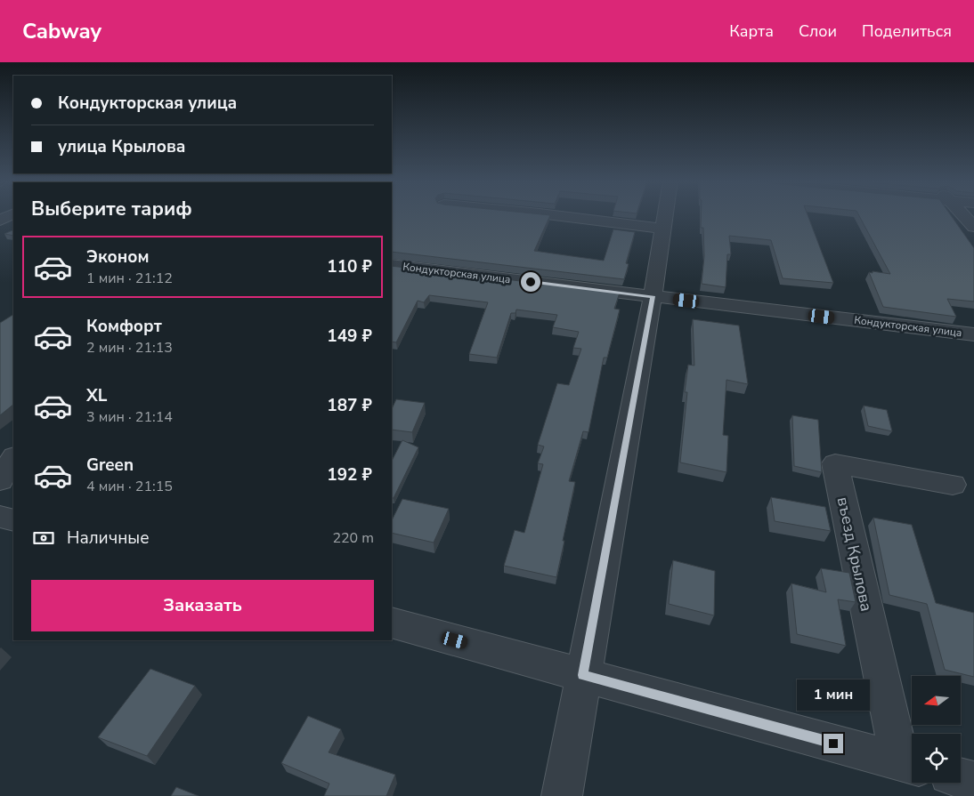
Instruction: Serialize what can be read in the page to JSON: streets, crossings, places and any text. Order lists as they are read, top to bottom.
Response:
{
  "streets": {
    "street": ["Кондукторская улица", "въезд Крылова"]
  },
  "north": "left",
  "page": {
    "header": "Cabway",
    "nav": ["Карта", "Слои", "Поделиться"],
    "banner": ["Кондукторская улица", "улица Крылова"],
    "heading": "Выберите тариф",
    "list": [
      {
        "name": "Эконом",
        "note": "1 мин · 21:12",
        "value": "110 ₽"
      },
      {
        "name": "Комфорт",
        "note": "2 мин · 21:13",
        "value": "149 ₽"
      },
      {
        "name": "XL",
        "note": "3 мин · 21:14",
        "value": "187 ₽"
      },
      {
        "name": "Green",
        "note": "4 мин · 21:15",
        "value": "192 ₽"
      }
    ],
    "pay": ["Наличные", "220 m"],
    "buttons": "Заказать",
    "bubble": "1 мин"
  }
}
